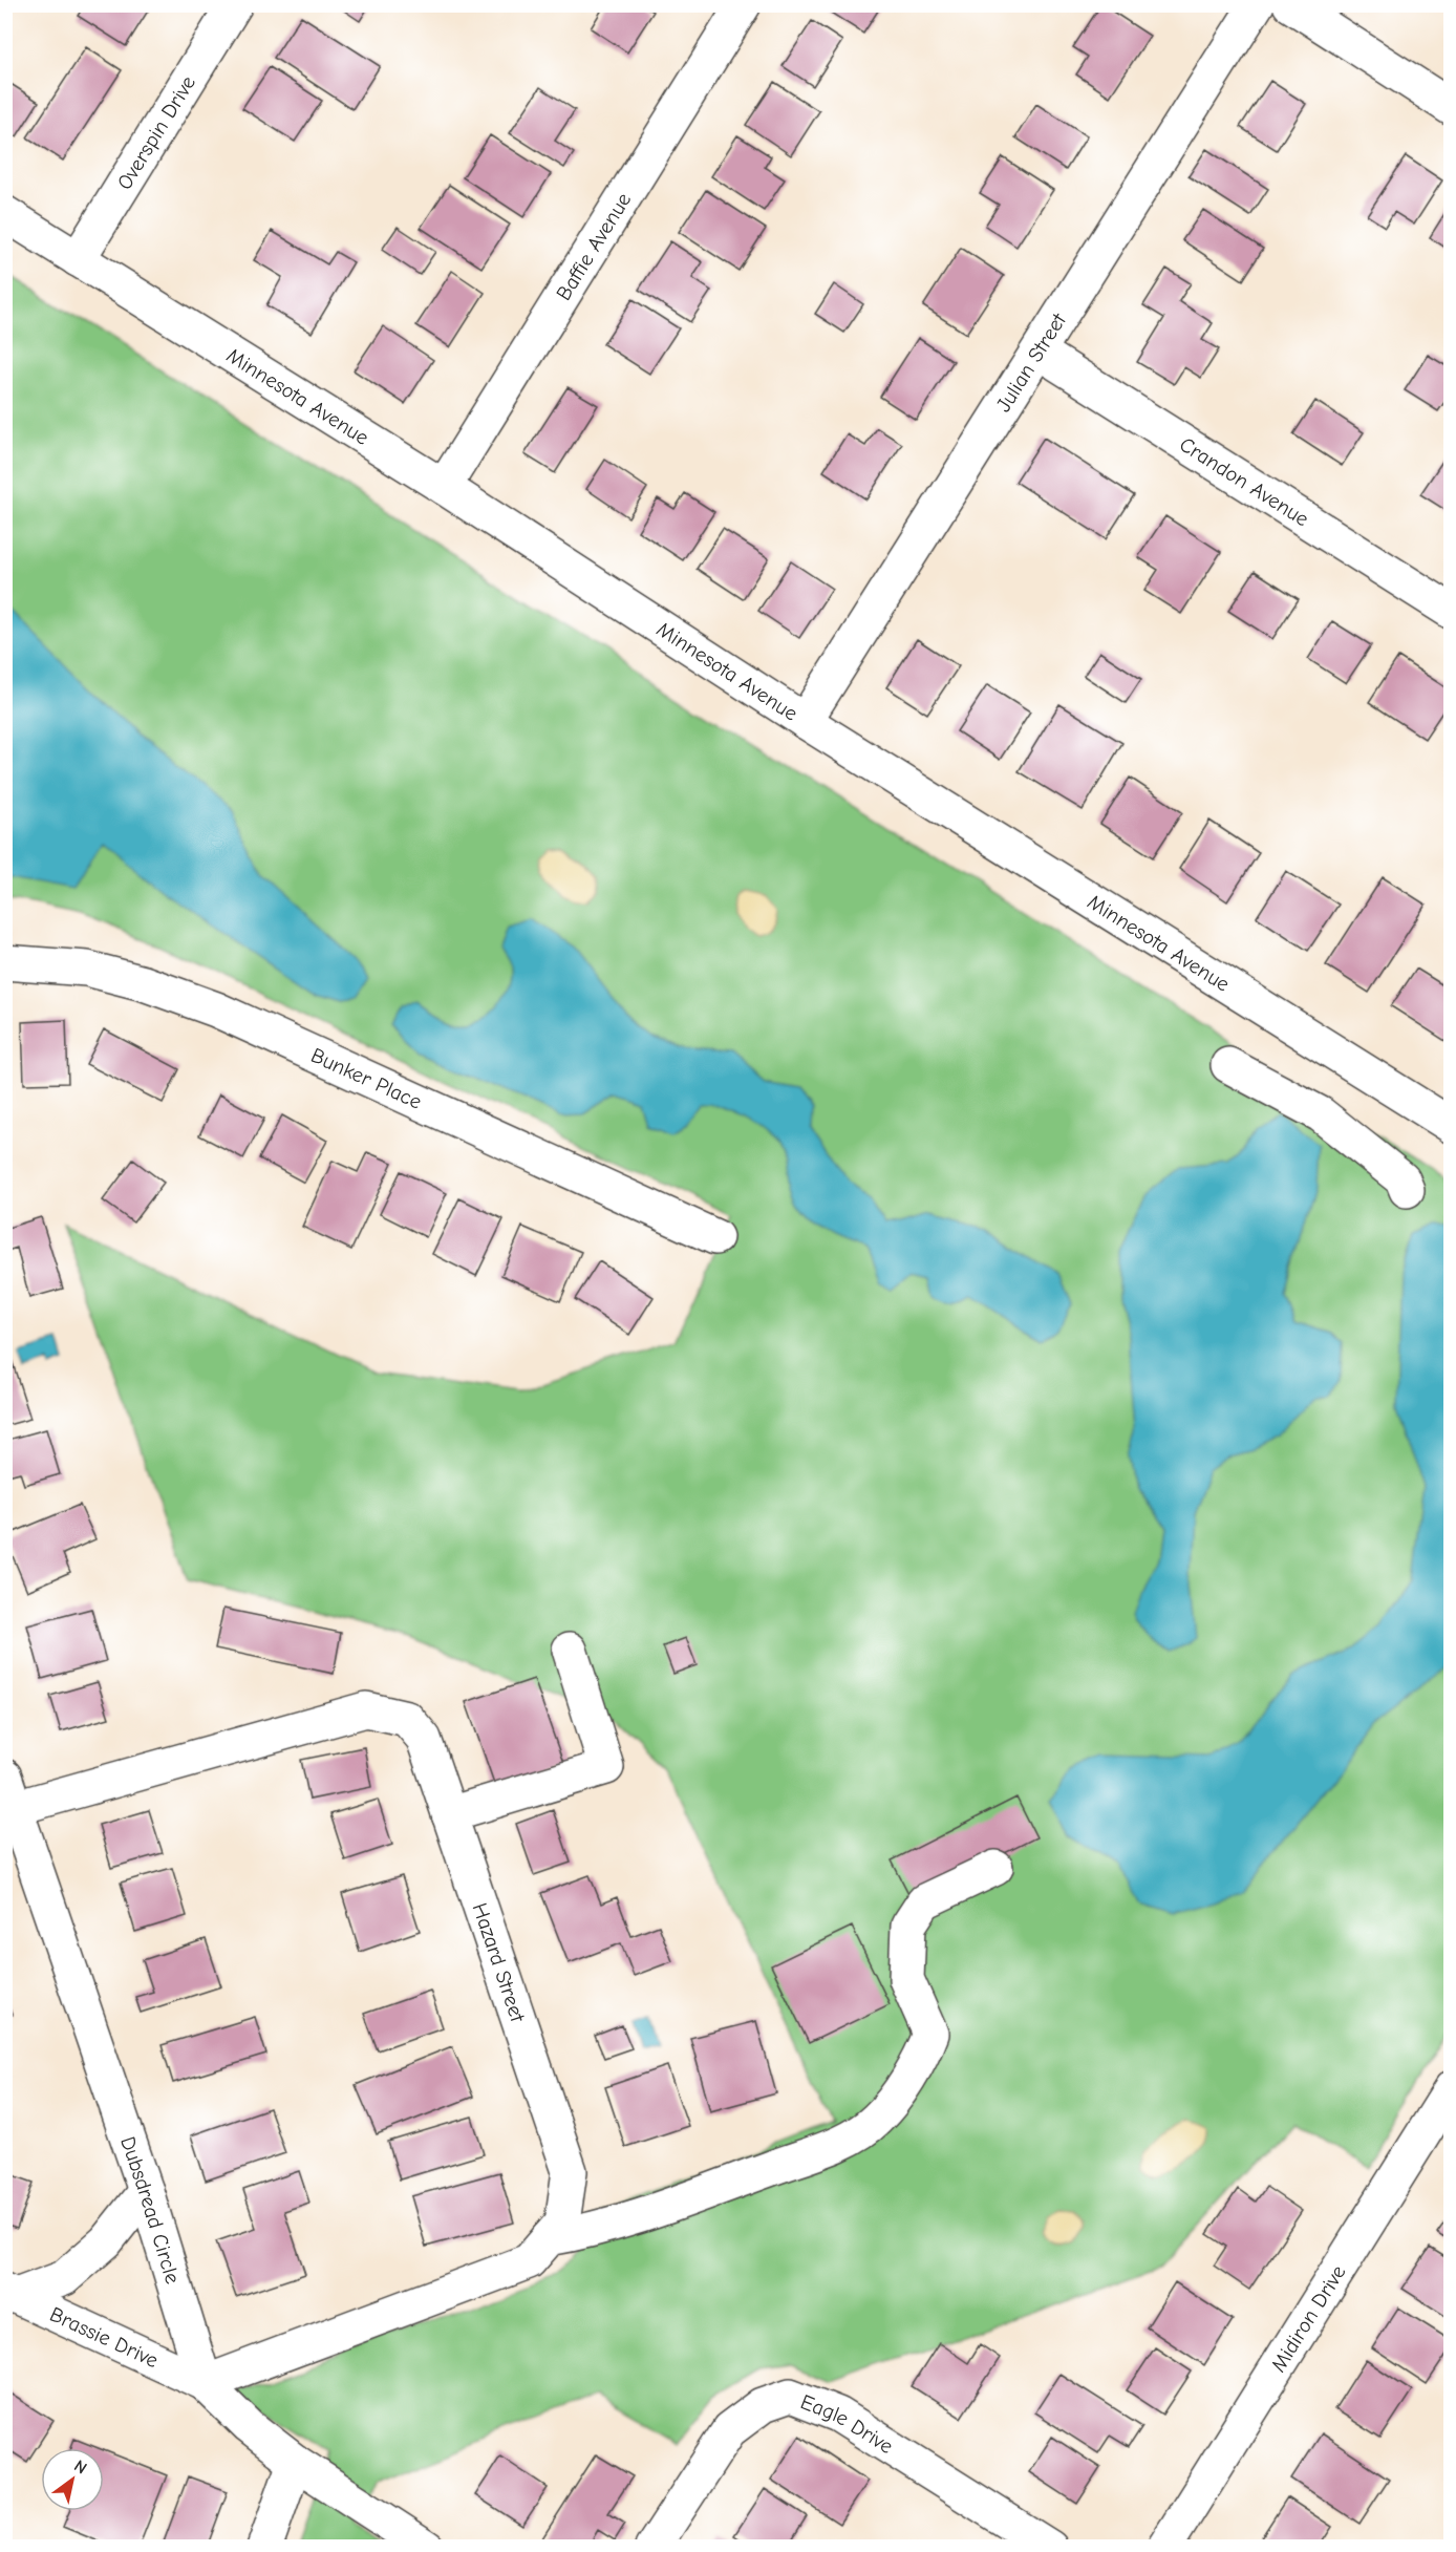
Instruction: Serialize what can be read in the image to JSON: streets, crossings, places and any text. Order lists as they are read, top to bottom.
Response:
{
  "streets": {
    "street": [
      "Overspin Drive",
      "Baffie Avenue",
      "Julian Street",
      "Minnesota Avenue",
      "Crandon Avenue",
      "Bunker Place",
      "Hazard Street",
      "Dubsdread Circle",
      "Midiron Drive",
      "Brassie Drive",
      "Eagle Drive"
    ]
  },
  "crossings": [
    ["Overspin Drive", "Minnesota Avenue"],
    ["Baffie Avenue", "Minnesota Avenue"],
    ["Julian Street", "Minnesota Avenue"],
    ["Julian Street", "Crandon Avenue"],
    ["Hazard Street", "Dubsdread Circle"],
    ["Hazard Street", "Brassie Drive"],
    ["Dubsdread Circle", "Brassie Drive"]
  ],
  "north": "top right"
}
